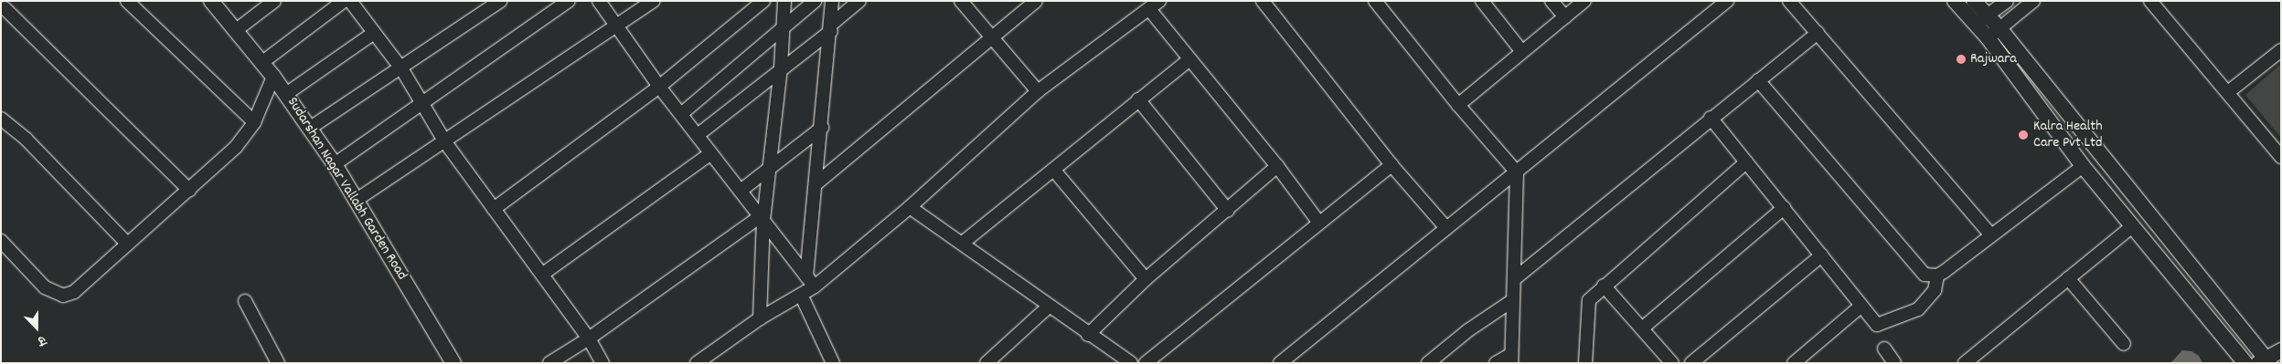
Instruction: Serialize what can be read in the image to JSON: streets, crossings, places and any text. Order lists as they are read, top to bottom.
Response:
{
  "streets": {
    "street": ["Sudarshan Nagar Vallabh Garden Road"]
  },
  "places": ["Rajwara", "Kalra Health Care Pvt Ltd"],
  "north": "bottom"
}
